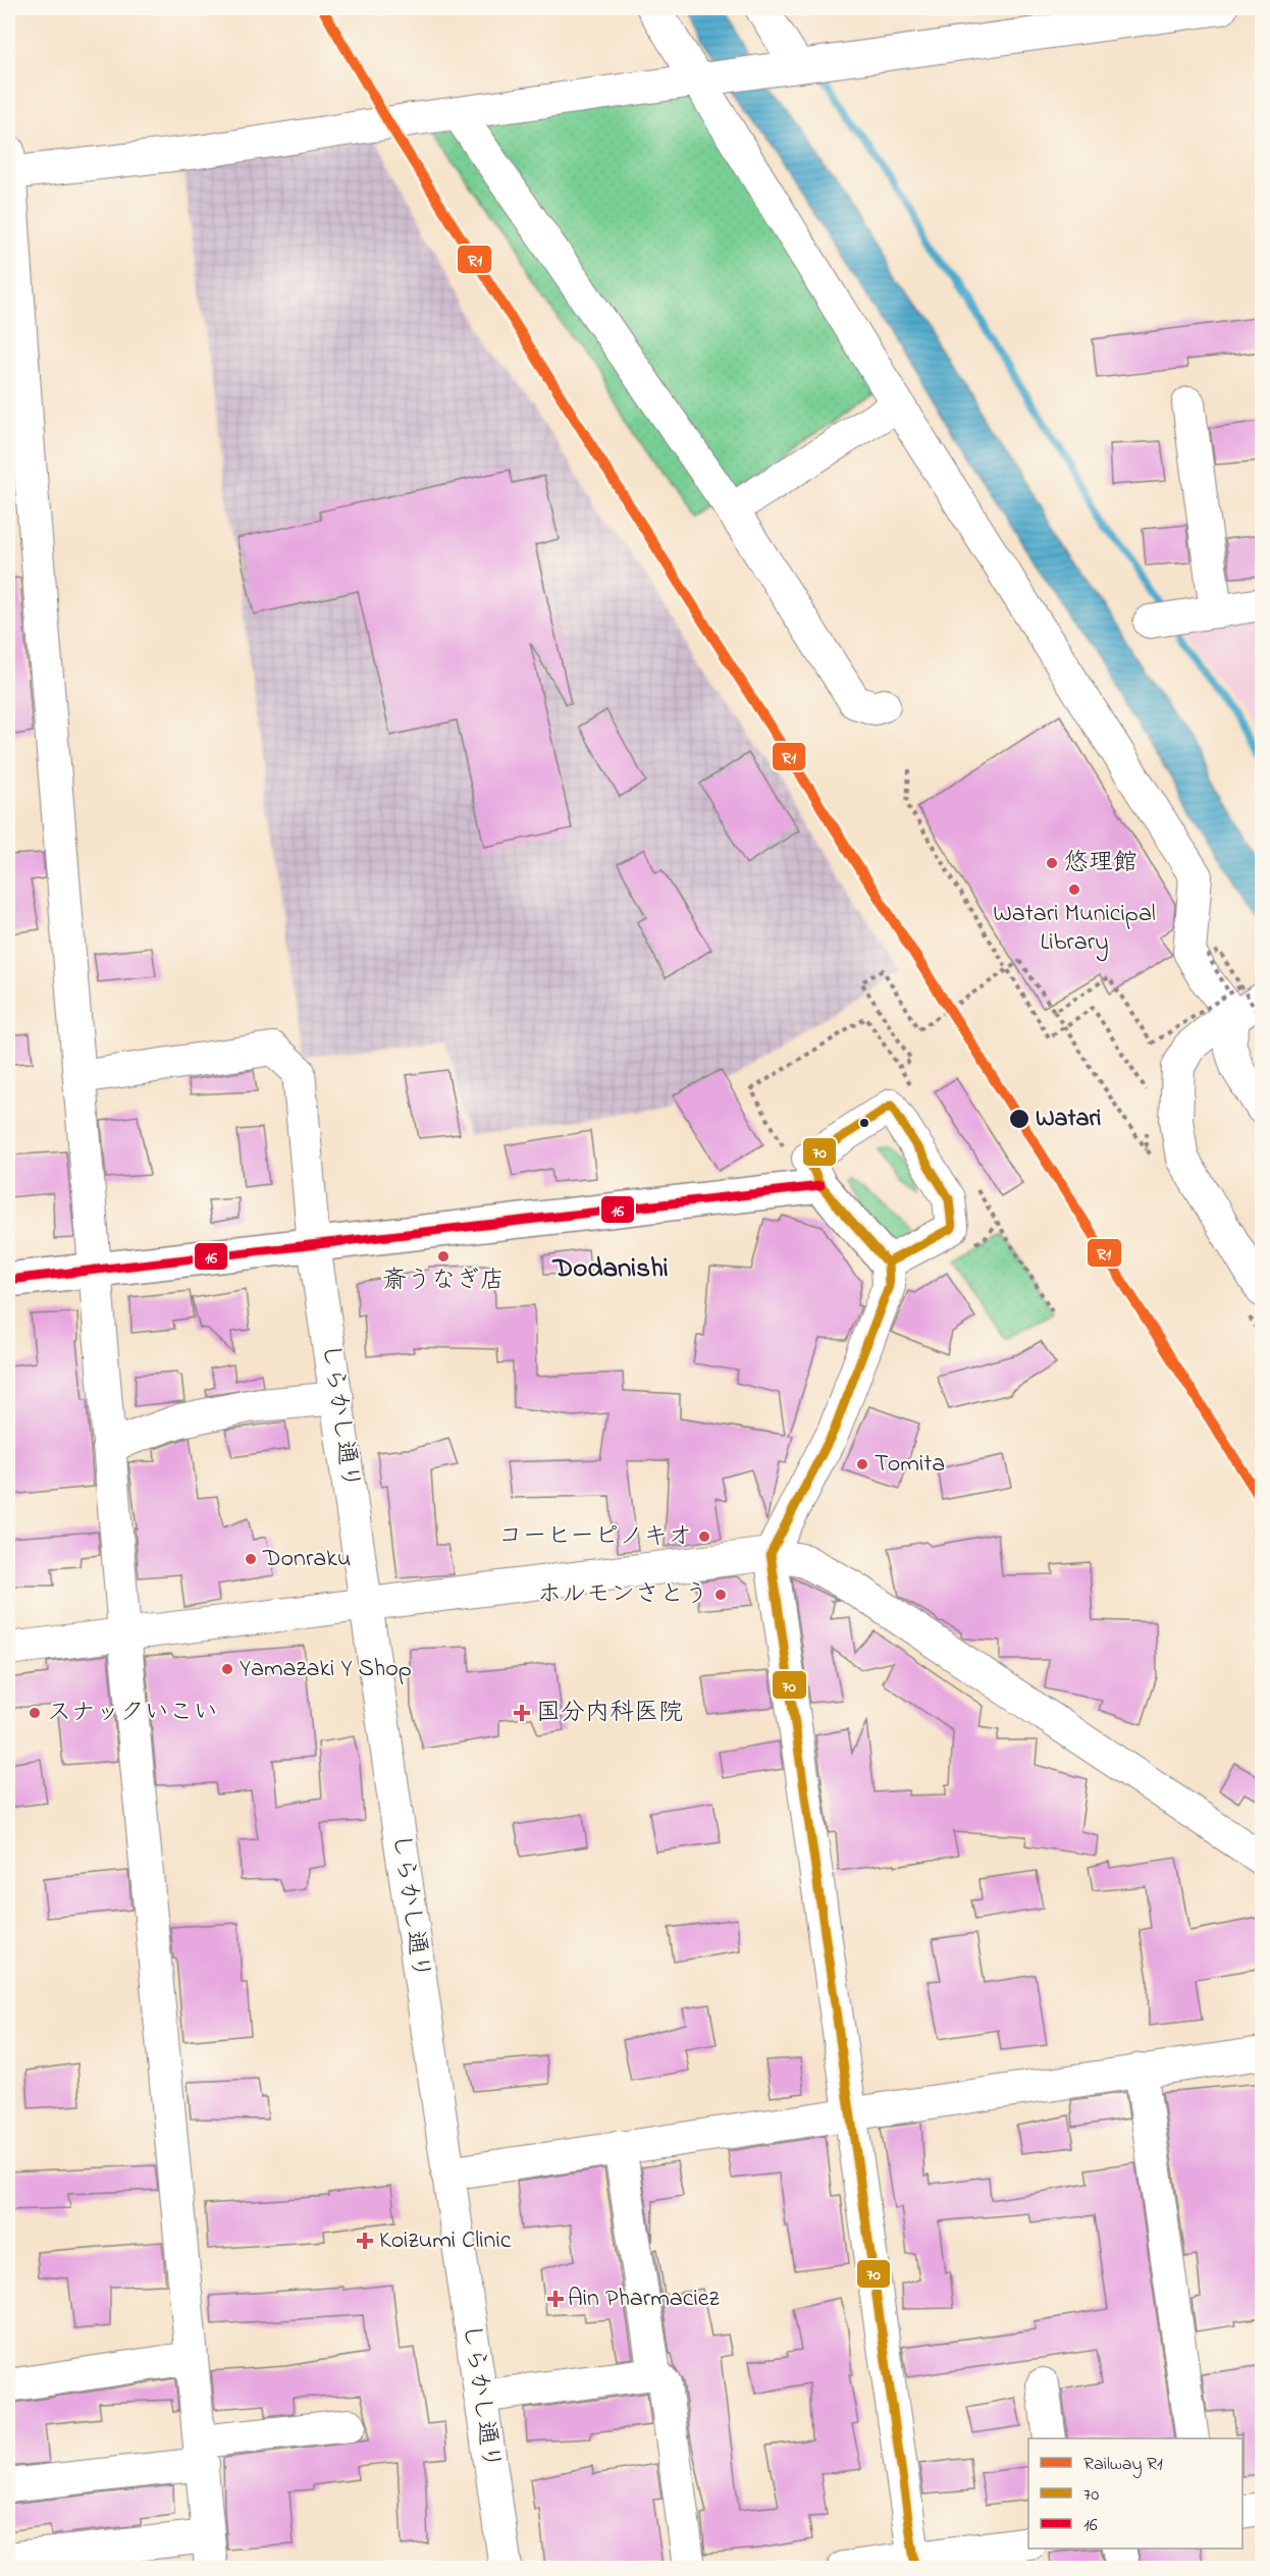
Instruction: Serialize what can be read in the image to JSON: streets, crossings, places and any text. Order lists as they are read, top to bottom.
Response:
{
  "streets": {
    "street": ["しらかし通り"]
  },
  "districts": ["Dodanishi"],
  "places": {
    "other": [
      "悠理館",
      "Watari Municipal Library",
      "Watari",
      "斎うなぎ店",
      "Tomita",
      "コーヒーピノキオ",
      "Donraku",
      "ホルモンさとう",
      "Yamazaki Y Shop",
      "スナックいこい"
    ],
    "health": ["国分内科医院", "Koizumi Clinic", "Ain Pharmaciez"]
  },
  "lines": ["rail line R1", "transit line 70", "transit line 16"],
  "legend": ["Railway R1", "70", "16"]
}
